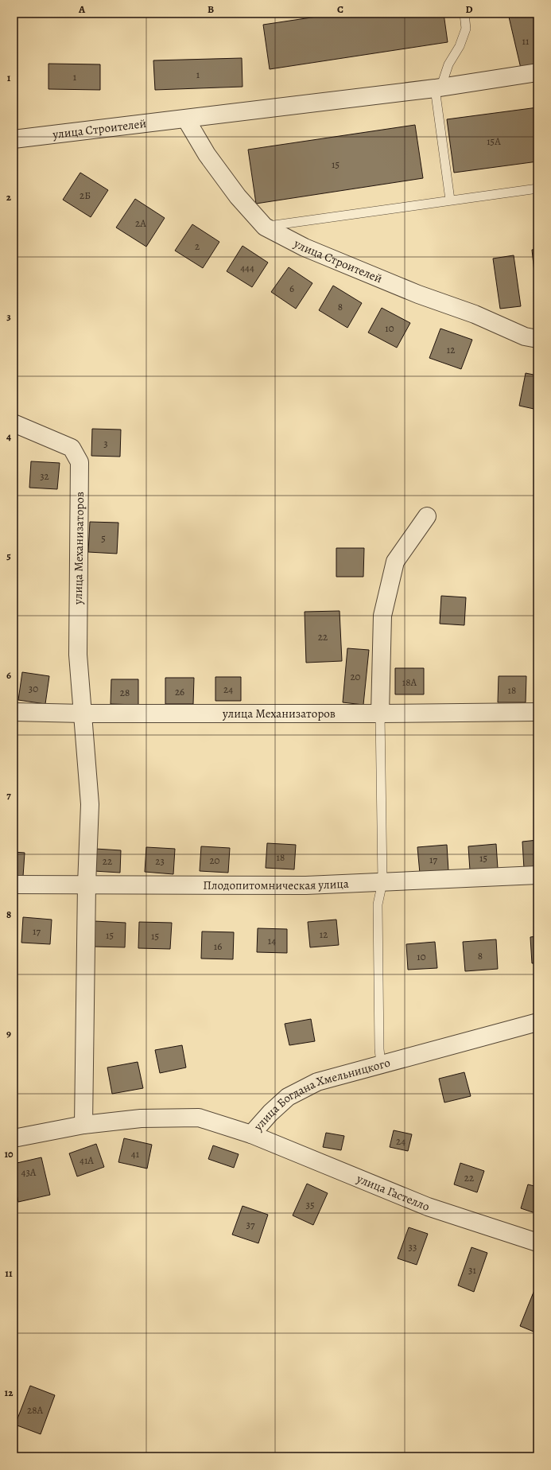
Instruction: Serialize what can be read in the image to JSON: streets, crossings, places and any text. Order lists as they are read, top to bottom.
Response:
{
  "streets": {
    "street": [
      "улица Строителей",
      "улица Механизаторов",
      "Плодопитомническая улица",
      "улица Богдана Хмельницкого",
      "улица Гастелло"
    ]
  },
  "crossings": [
    ["улица Богдана Хмельницкого", "улица Гастелло"]
  ],
  "house_numbers": [
    "11",
    "1",
    "1",
    "15А",
    "15",
    "2Б",
    "2А",
    "2",
    "444",
    "6",
    "8",
    "10",
    "12",
    "3",
    "32",
    "5",
    "22",
    "20",
    "18А",
    "30",
    "24",
    "18",
    "26",
    "28",
    "18",
    "15",
    "17",
    "20",
    "22",
    "23",
    "17",
    "12",
    "15",
    "15",
    "14",
    "16",
    "8",
    "10",
    "24",
    "41",
    "41А",
    "43А",
    "22",
    "35",
    "37",
    "33",
    "31",
    "28А"
  ],
  "grid": {
    "columns": [
      "A",
      "B",
      "C",
      "D"
    ],
    "rows": [
      "1",
      "2",
      "3",
      "4",
      "5",
      "6",
      "7",
      "8",
      "9",
      "10",
      "11",
      "12"
    ]
  }
}
